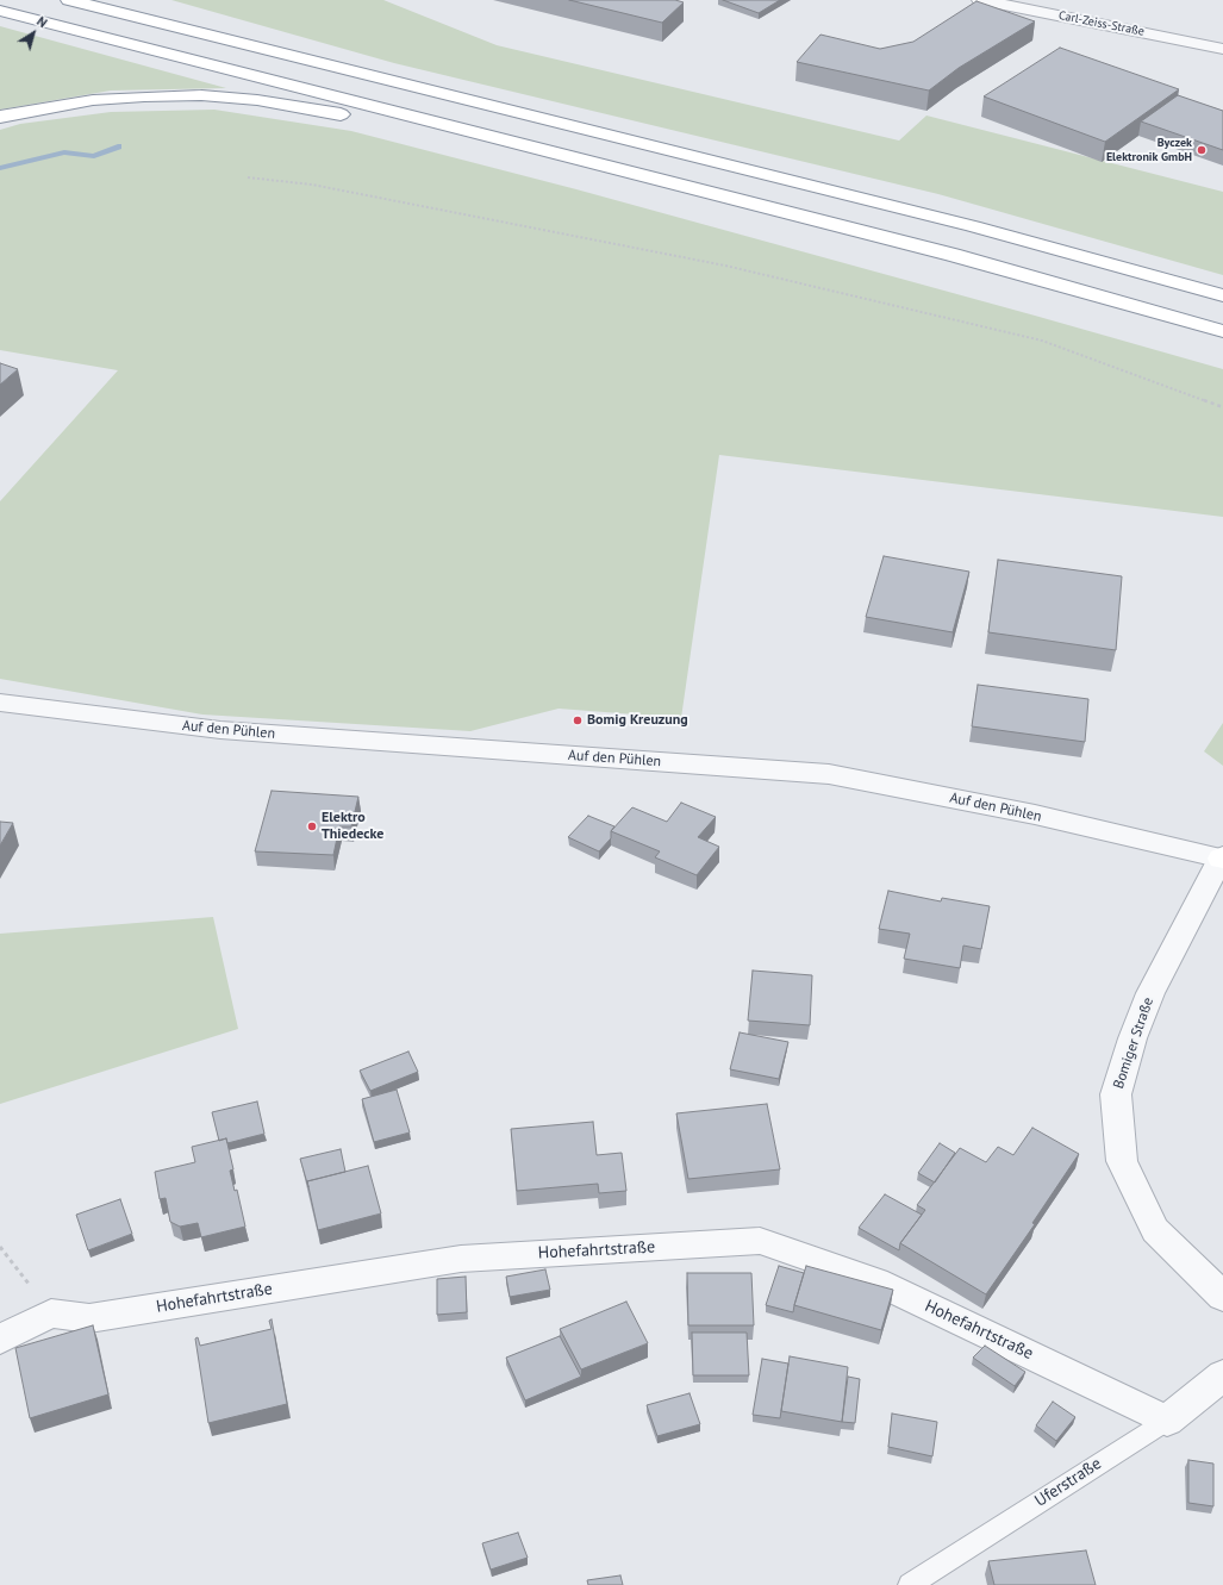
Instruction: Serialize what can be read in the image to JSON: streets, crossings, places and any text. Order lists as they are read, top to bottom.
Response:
{
  "streets": {
    "street": [
      "Carl-Zeiss-Straße",
      "Auf den Pühlen",
      "Bomiger Straße",
      "Hohefahrtstraße",
      "Uferstraße"
    ]
  },
  "crossings": [
    ["Auf den Pühlen", "Bomiger Straße"],
    ["Hohefahrtstraße", "Uferstraße"]
  ],
  "places": ["Byczek Elektronik GmbH", "Bomig Kreuzung", "Elektro Thiedecke"],
  "north": "top right"
}
